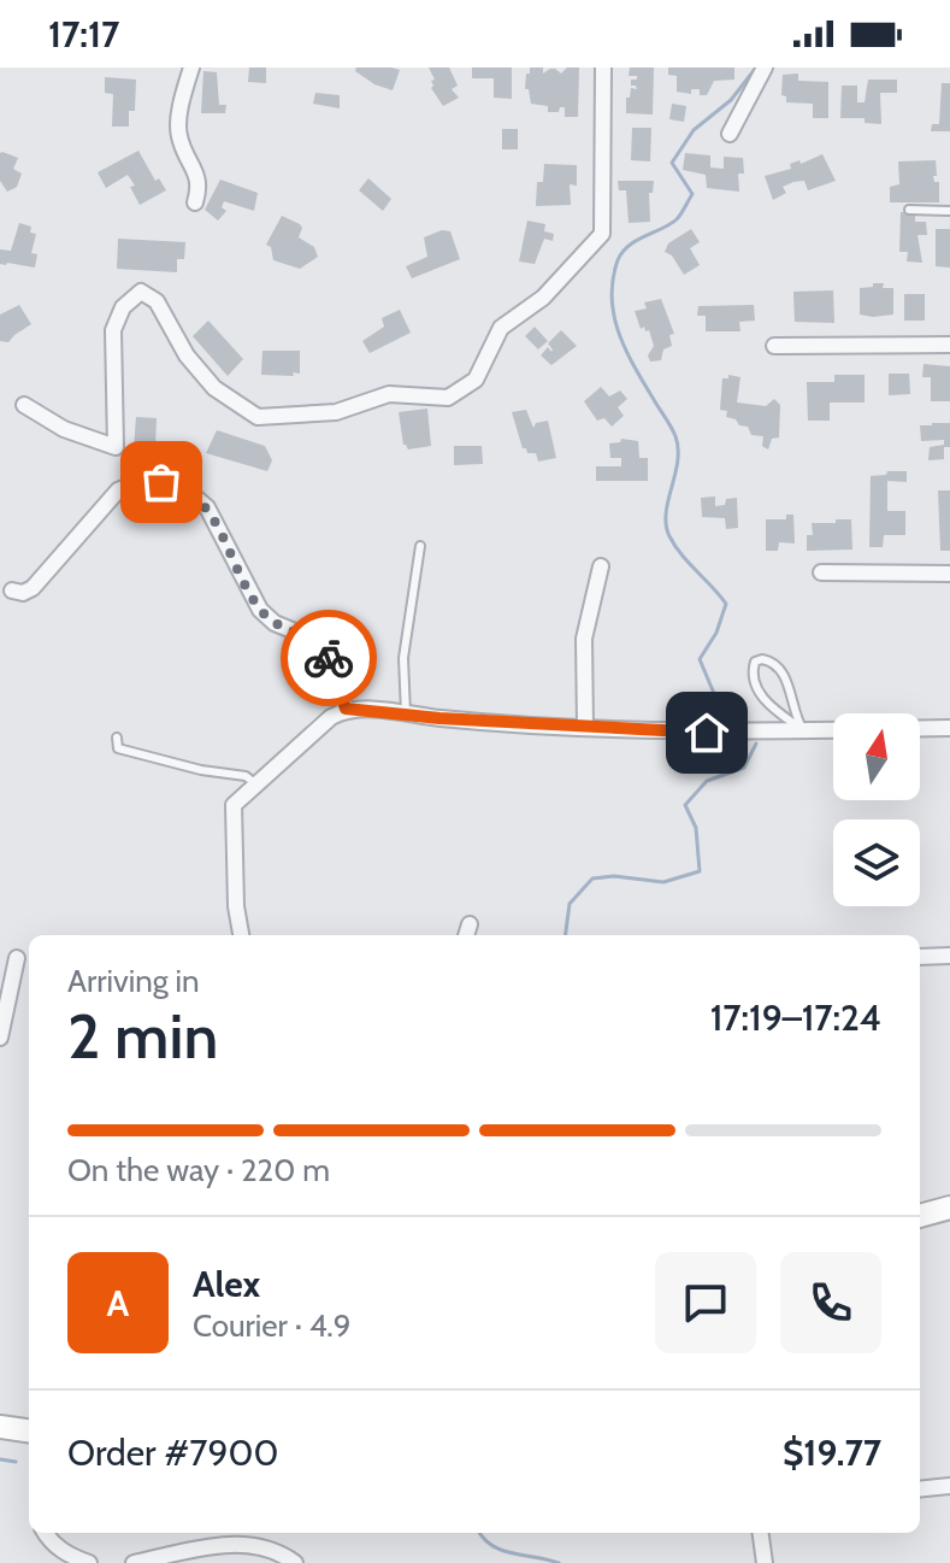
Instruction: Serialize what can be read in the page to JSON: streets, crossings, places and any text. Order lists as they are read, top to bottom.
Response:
{
  "north": "top",
  "page": {
    "status": "17:17",
    "heading": ["2 min", "Arriving in", "17:19–17:24"],
    "panel": [
      "Alex",
      "Courier · 4.9",
      "Order #7900",
      "$19.77"
    ],
    "bar": "On the way · 220 m",
    "round": "A"
  }
}
